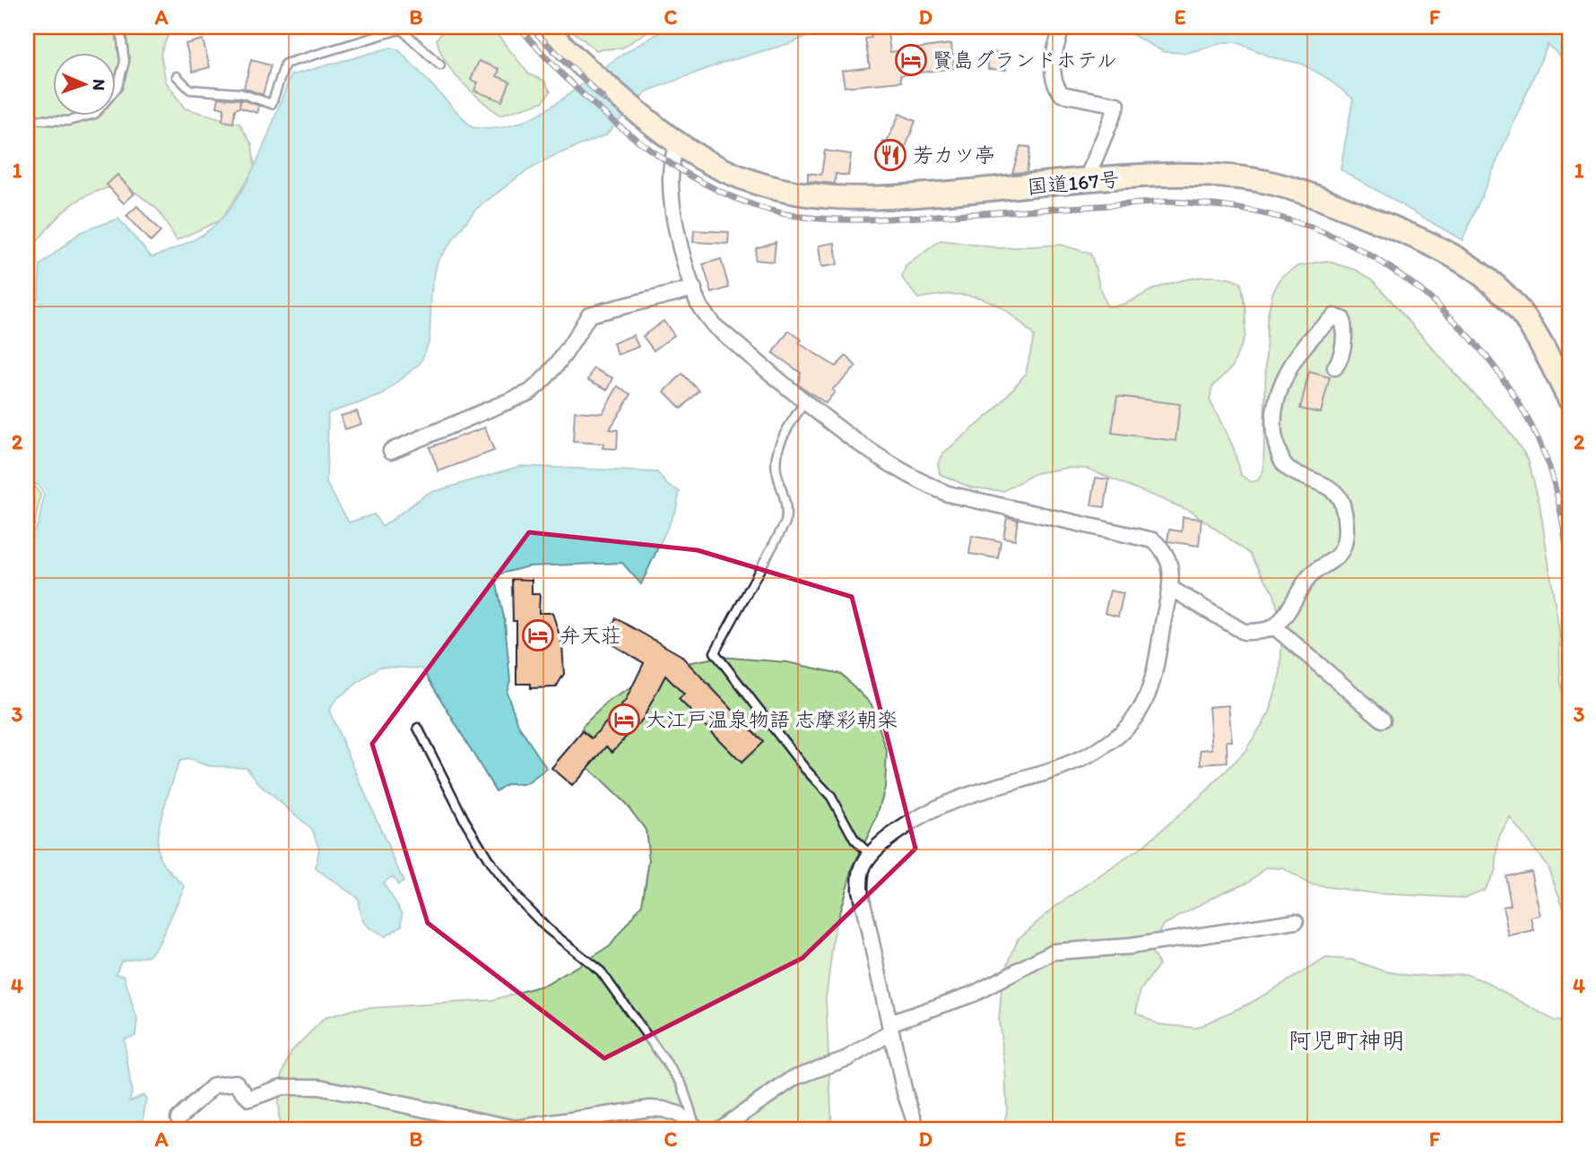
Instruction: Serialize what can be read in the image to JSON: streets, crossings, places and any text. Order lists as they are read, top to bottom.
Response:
{
  "streets": {
    "highway": ["国道167号"]
  },
  "districts": ["阿児町神明"],
  "places": {
    "hotel": ["賢島グランドホテル", "弁天荘", "大江戸温泉物語 志摩彩朝楽"],
    "restaurant": ["芳カツ亭"]
  },
  "north": "right",
  "grid": {
    "columns": [
      "A",
      "B",
      "C",
      "D",
      "E",
      "F"
    ],
    "rows": [
      "1",
      "2",
      "3",
      "4"
    ]
  }
}
